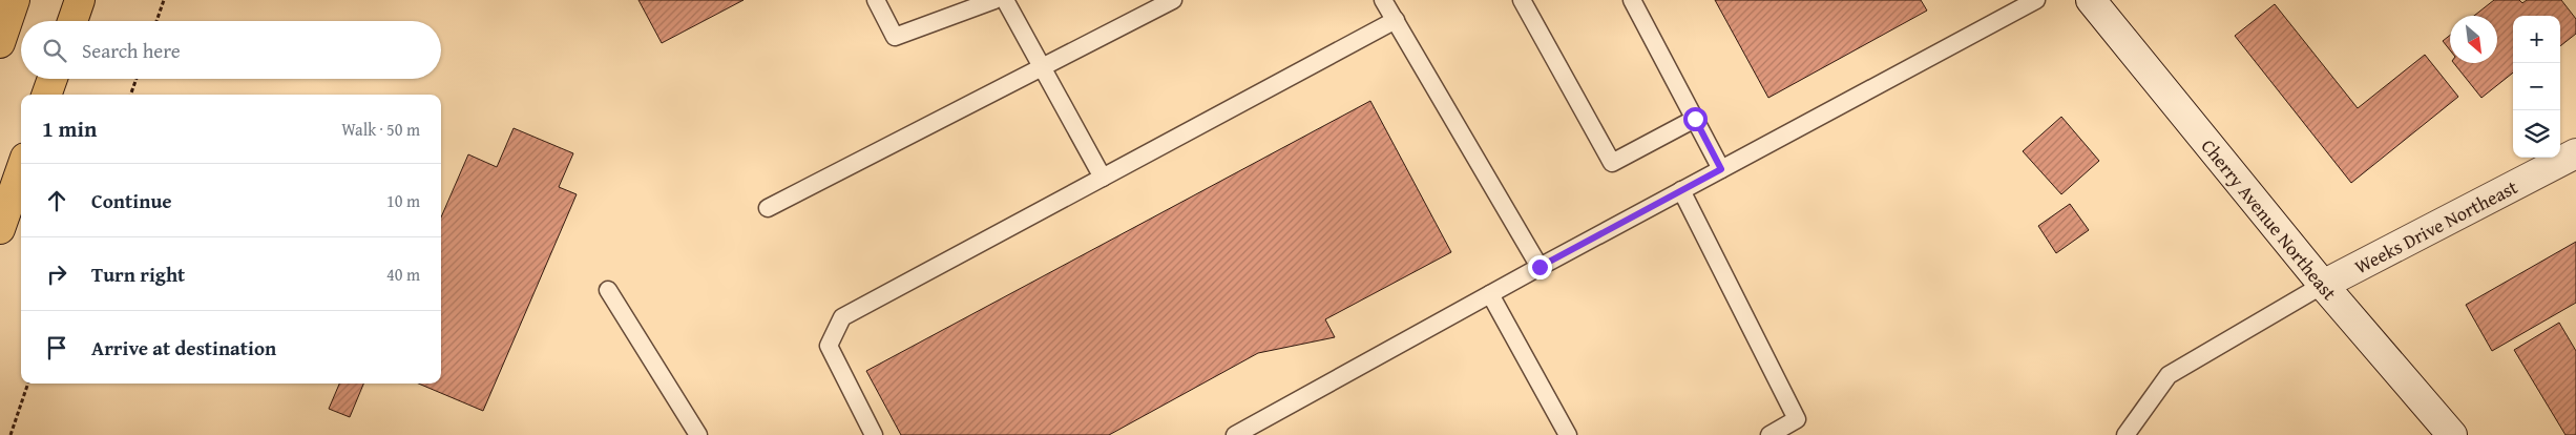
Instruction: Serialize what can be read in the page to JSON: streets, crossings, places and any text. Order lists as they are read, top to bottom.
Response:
{
  "streets": {
    "main road": ["Cherry Avenue Northeast", "Weeks Drive Northeast"]
  },
  "crossings": [
    ["Cherry Avenue Northeast", "Weeks Drive Northeast"]
  ],
  "north": "bottom right",
  "page": {
    "map_buttons": ["+", "−"],
    "search": "Search here",
    "heading": ["1 min", "Walk · 50 m"],
    "list": [
      ["Continue", "10 m"],
      ["Turn right", "40 m"],
      "Arrive at destination"
    ]
  }
}
